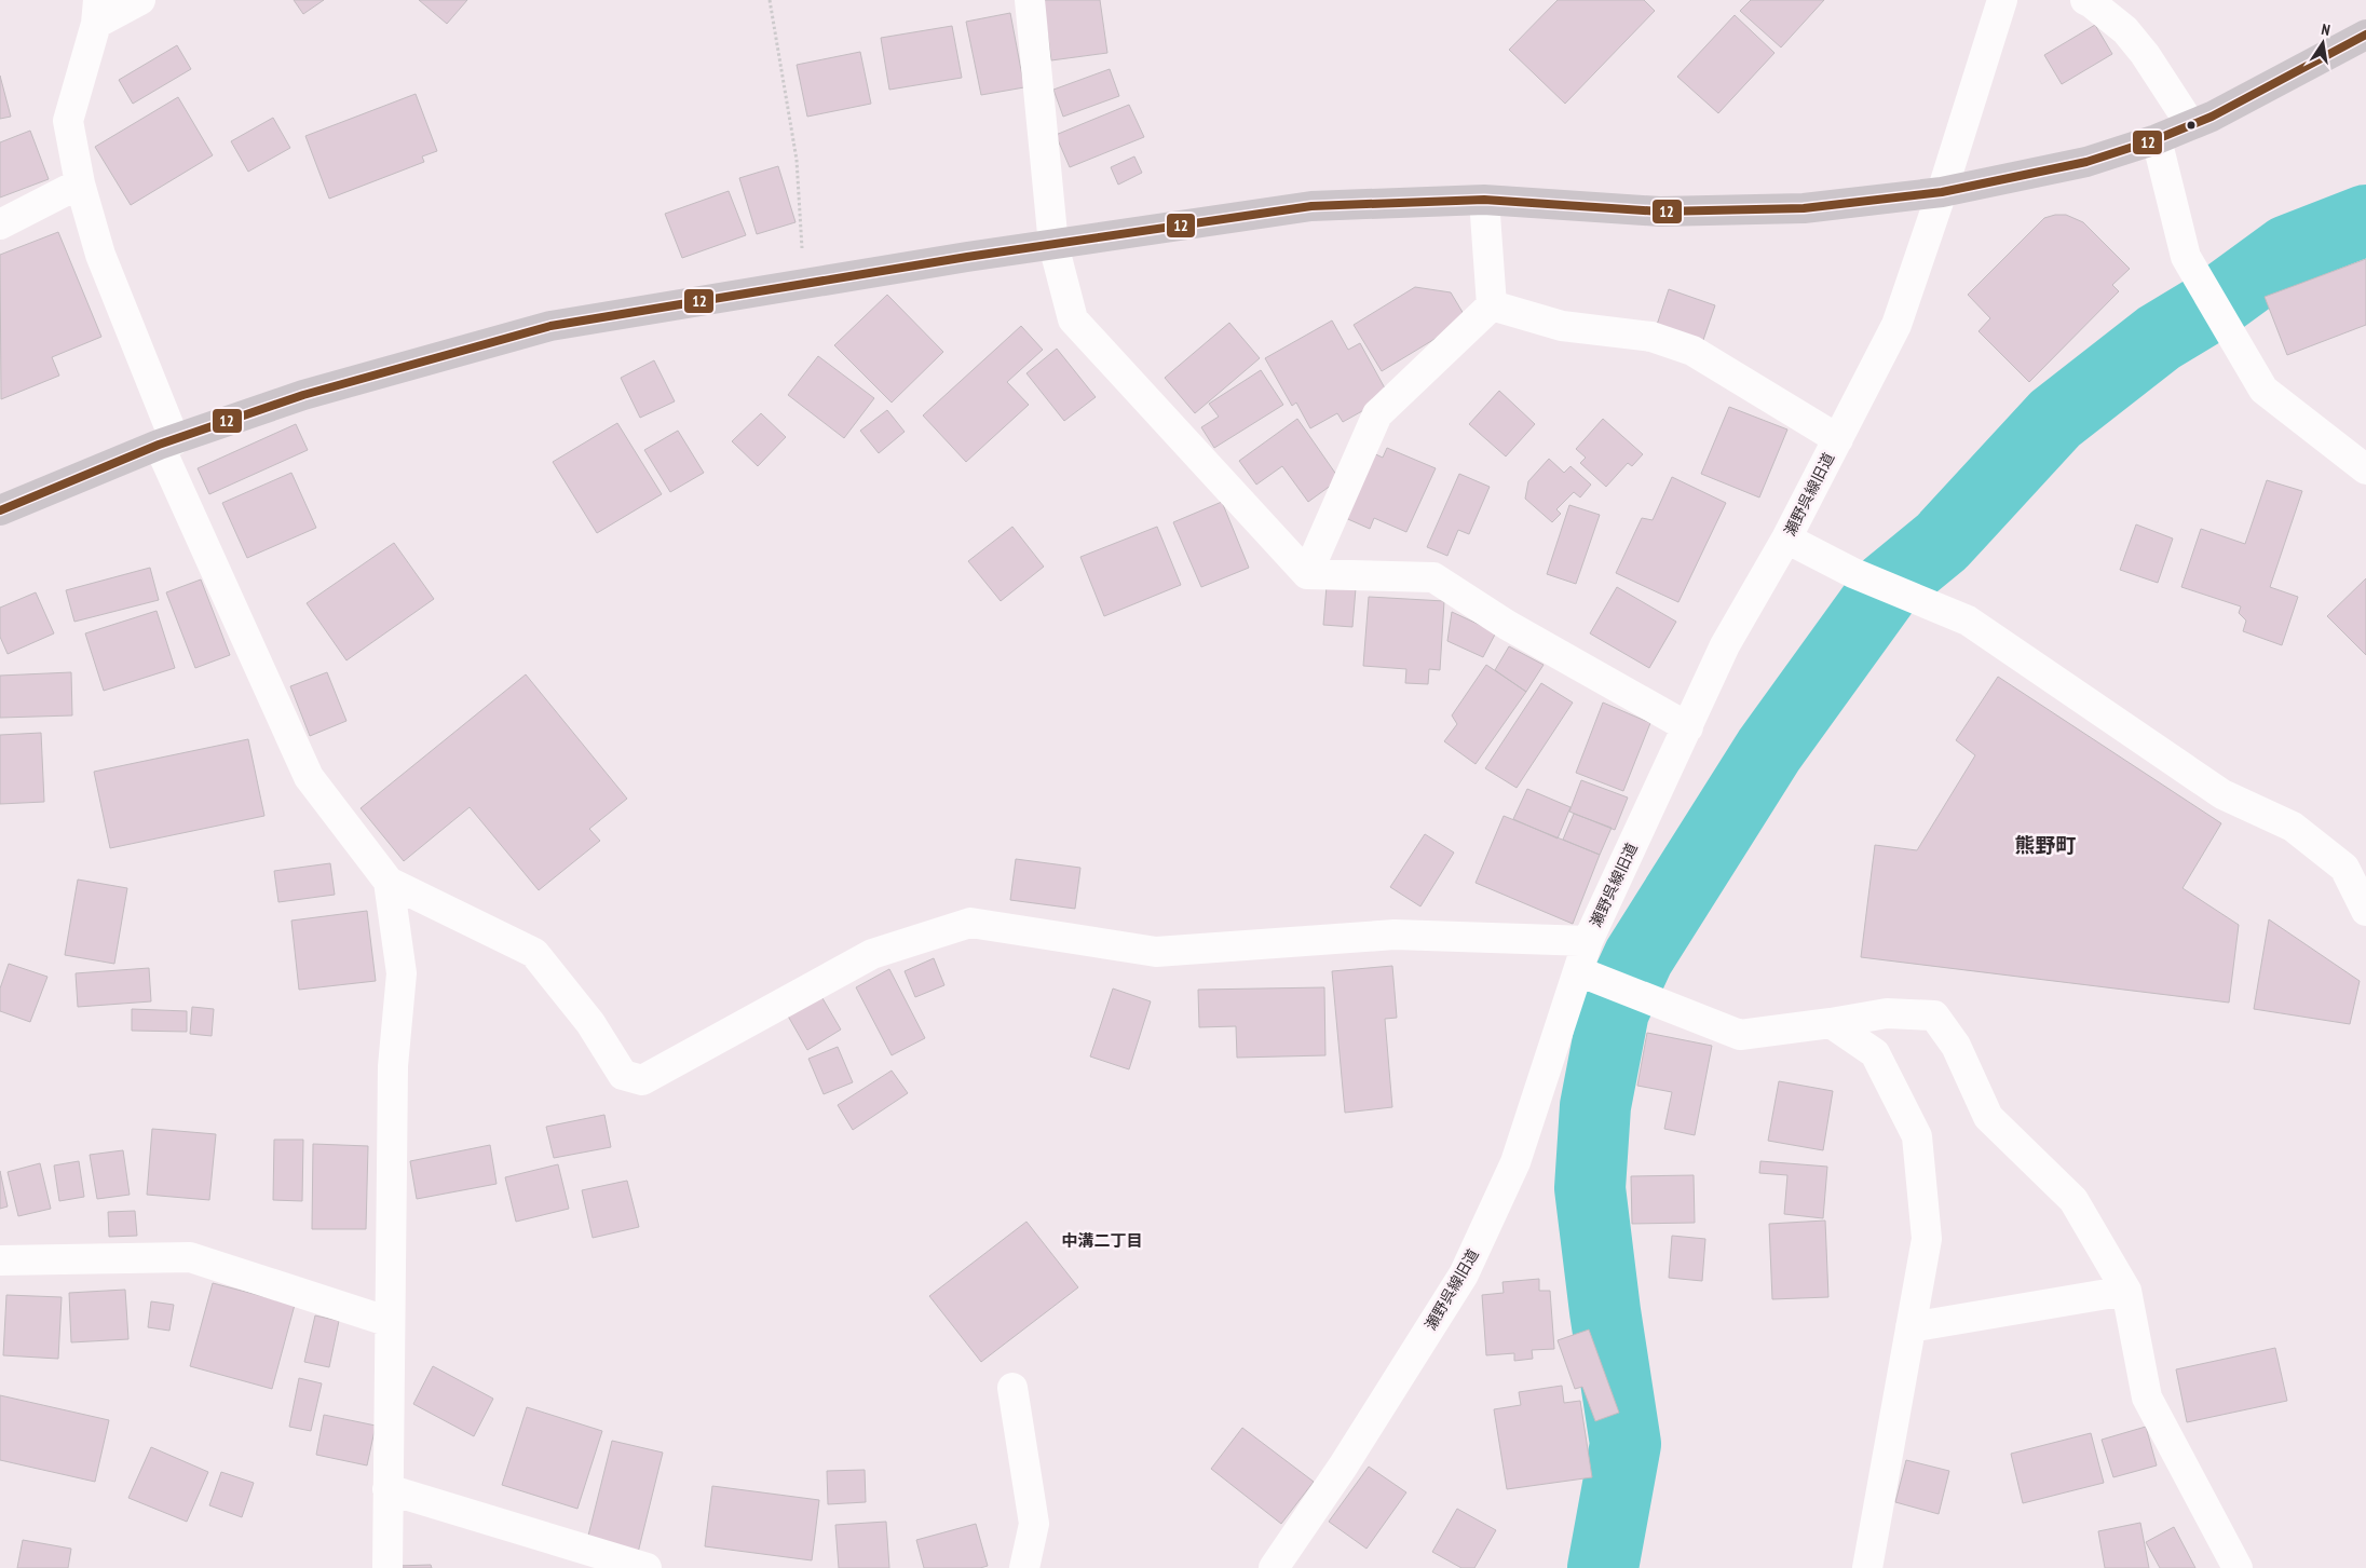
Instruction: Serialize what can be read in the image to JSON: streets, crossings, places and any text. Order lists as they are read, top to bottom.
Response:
{
  "streets": {
    "street": ["瀬野呉線旧道"]
  },
  "districts": ["熊野町", "中溝二丁目"],
  "lines": ["transit line 12"],
  "north": "top"
}
